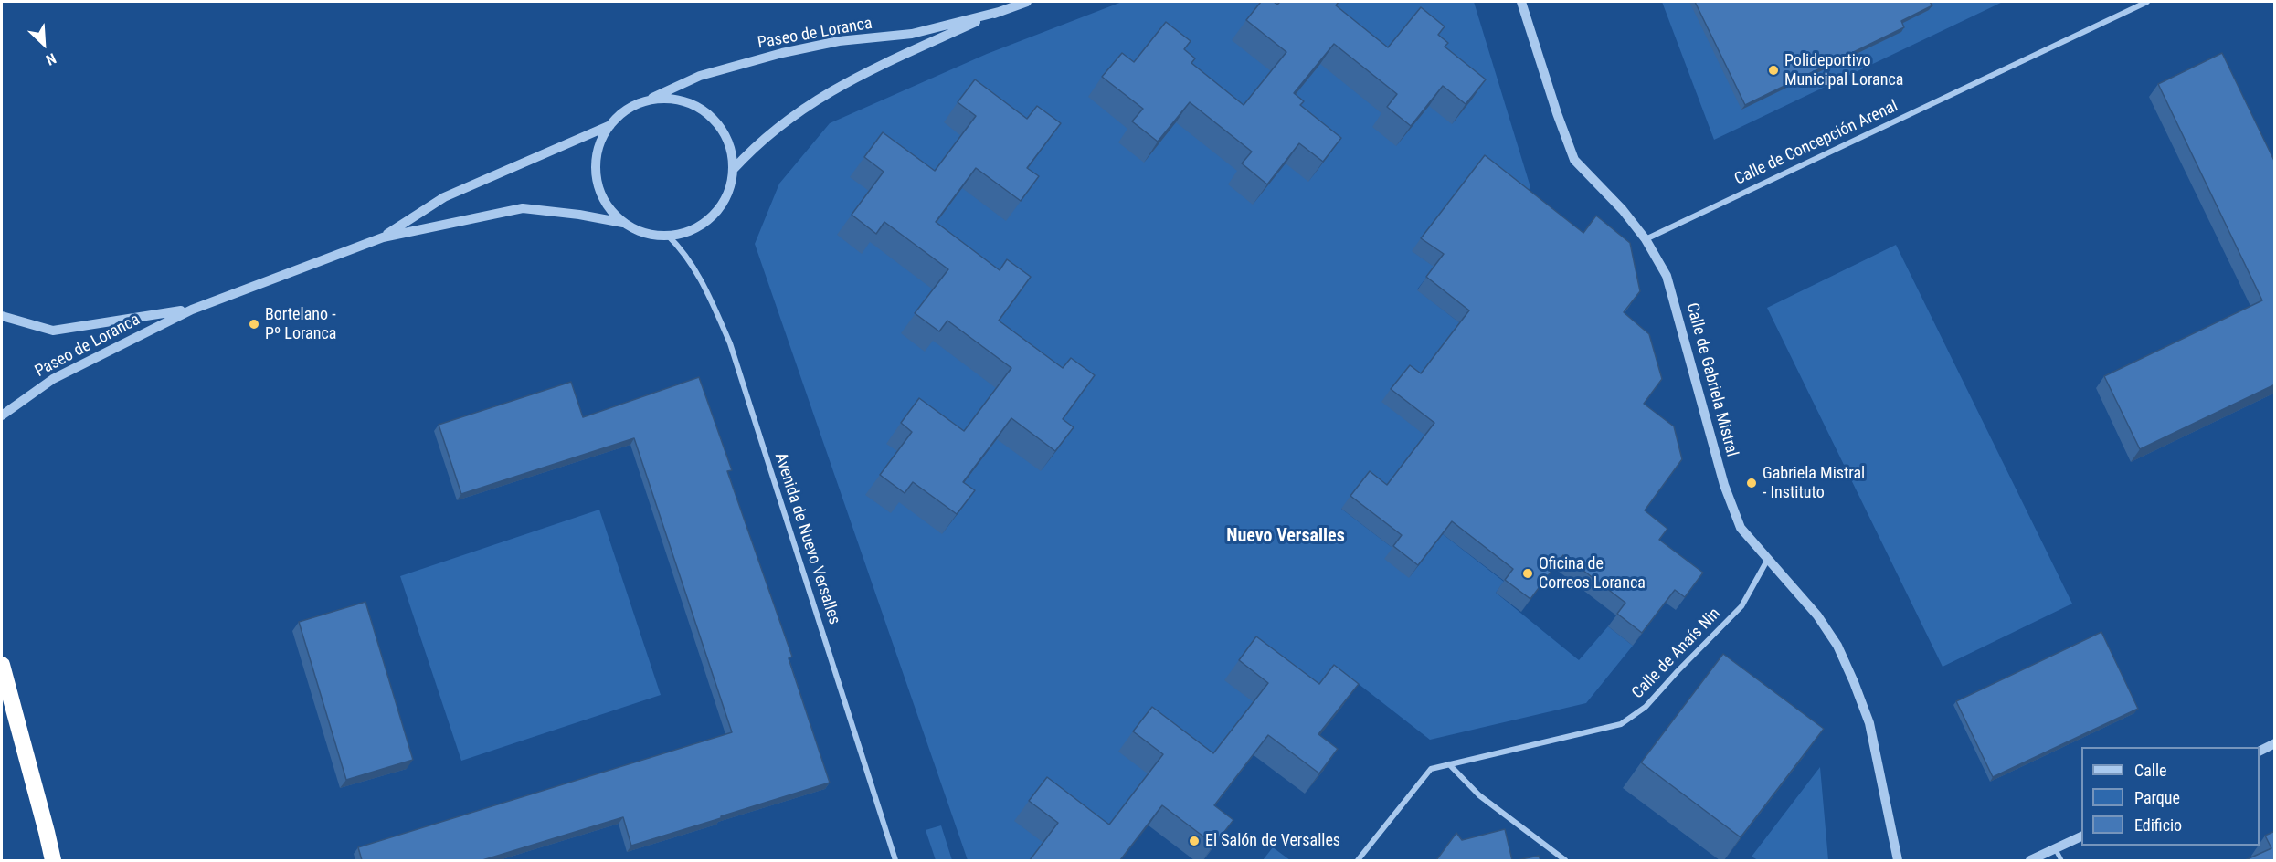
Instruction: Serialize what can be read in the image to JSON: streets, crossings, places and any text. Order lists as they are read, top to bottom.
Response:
{
  "streets": {
    "street": [
      "Paseo de Loranca",
      "Calle de Concepción Arenal",
      "Calle de Gabriela Mistral",
      "Avenida de Nuevo Versalles",
      "Calle de Anaís Nin"
    ]
  },
  "crossings": [
    ["Paseo de Loranca", "Avenida de Nuevo Versalles"],
    ["Calle de Concepción Arenal", "Calle de Gabriela Mistral"],
    ["Calle de Gabriela Mistral", "Calle de Anaís Nin"]
  ],
  "districts": ["Nuevo Versalles"],
  "places": [
    "Polideportivo Municipal Loranca",
    "Bortelano - Pº Loranca",
    "Gabriela Mistral - Instituto",
    "Oficina de Correos Loranca",
    "El Salón de Versalles"
  ],
  "legend": ["Calle", "Parque", "Edificio"],
  "north": "bottom right"
}
